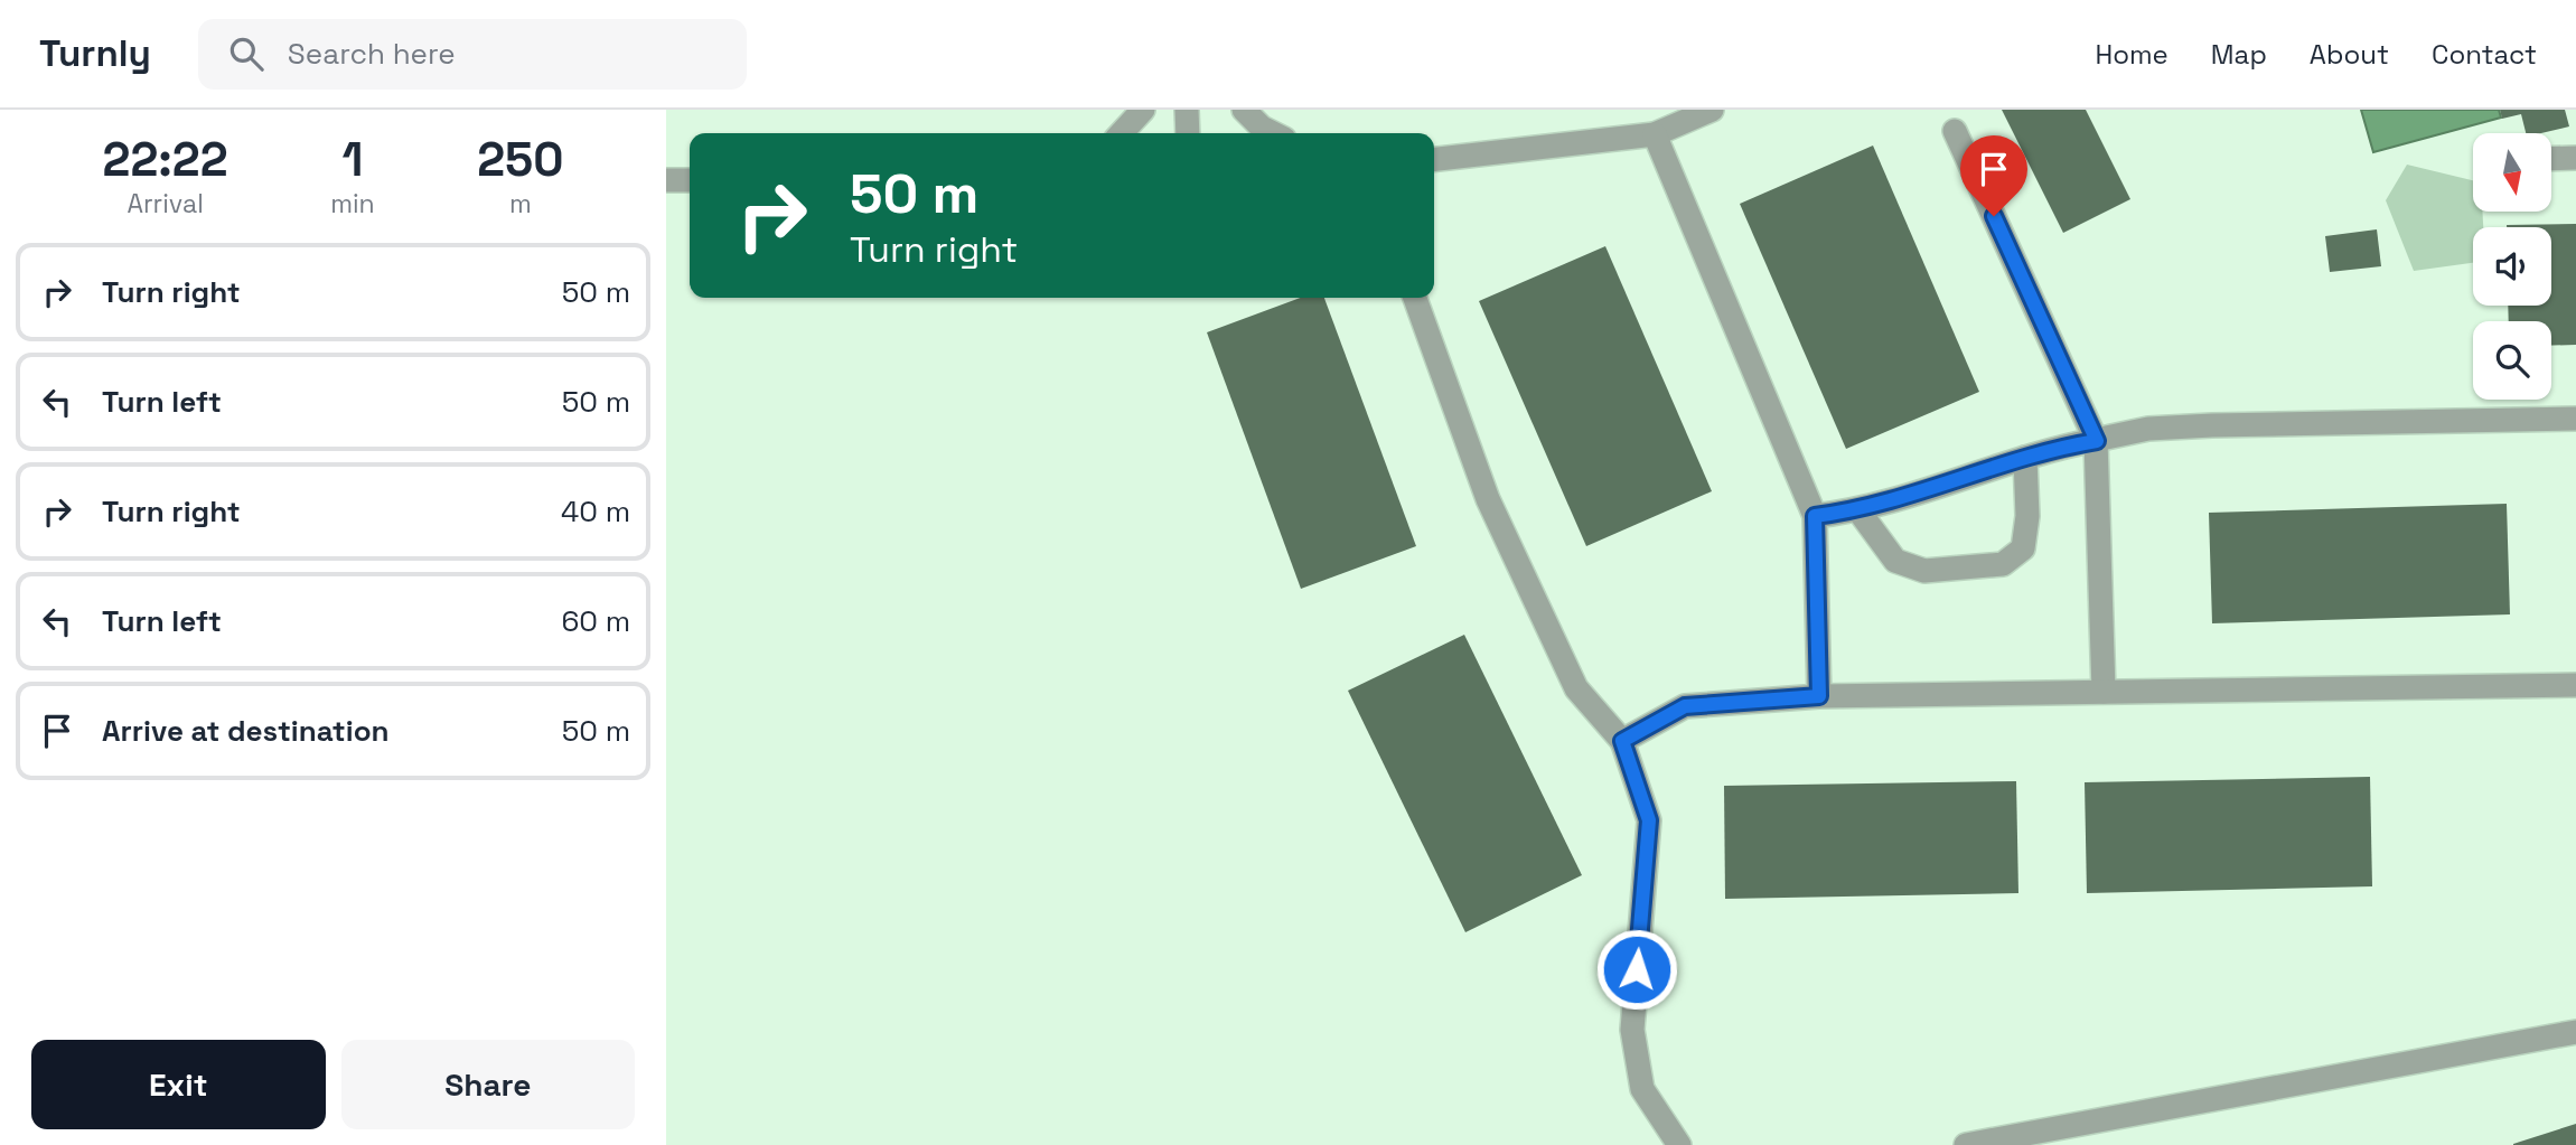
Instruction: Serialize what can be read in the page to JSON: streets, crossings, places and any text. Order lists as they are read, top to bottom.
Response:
{
  "north": "bottom",
  "page": {
    "header": "Turnly",
    "search": "Search here",
    "nav": [
      "Home",
      "Map",
      "About",
      "Contact"
    ],
    "eta": [
      "22:22",
      "Arrival",
      "1",
      "min",
      "250",
      "m"
    ],
    "turn": ["50 m", "Turn right"],
    "list": [
      {
        "name": "Turn right",
        "value": "50 m"
      },
      {
        "name": "Turn left",
        "value": "50 m"
      },
      {
        "name": "Turn right",
        "value": "40 m"
      },
      {
        "name": "Turn left",
        "value": "60 m"
      },
      {
        "name": "Arrive at destination",
        "value": "50 m"
      }
    ],
    "buttons": ["Exit", "Share"]
  }
}
